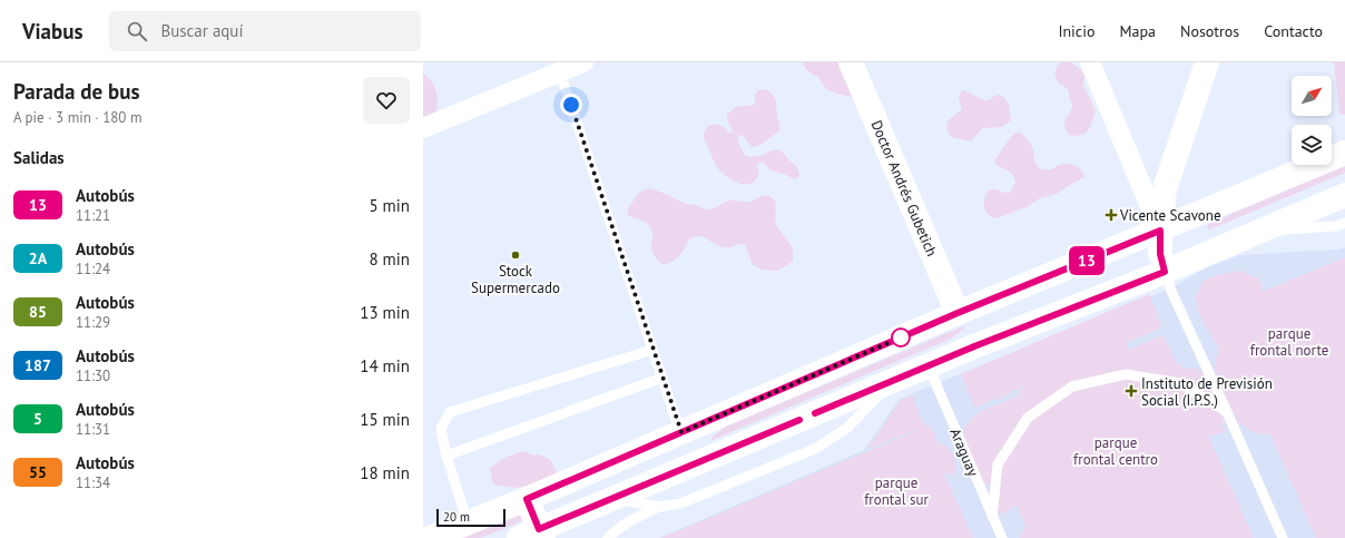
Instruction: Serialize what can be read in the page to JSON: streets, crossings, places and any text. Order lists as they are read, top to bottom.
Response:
{
  "streets": {
    "main road": ["Doctor Andrés Gubetich"],
    "lane": ["Araguay"]
  },
  "parks": ["parque frontal norte", "parque frontal centro", "parque frontal sur"],
  "places": {
    "health": ["Vicente Scavone", "Instituto de Previsión Social (I.P.S.)"],
    "other": ["Stock Supermercado"]
  },
  "lines": ["bus line 13"],
  "scale_bar": "20 m",
  "north": "top right",
  "page": {
    "header": "Viabus",
    "search": "Buscar aquí",
    "nav": [
      "Inicio",
      "Mapa",
      "Nosotros",
      "Contacto"
    ],
    "heading": [
      ["Parada de bus", "A pie · 3 min · 180 m"],
      "Salidas"
    ],
    "on_map": "13",
    "list": [
      {
        "mark": "13",
        "name": "Autobús",
        "note": "11:21",
        "value": "5 min"
      },
      {
        "mark": "2A",
        "name": "Autobús",
        "note": "11:24",
        "value": "8 min"
      },
      {
        "mark": "85",
        "name": "Autobús",
        "note": "11:29",
        "value": "13 min"
      },
      {
        "mark": "187",
        "name": "Autobús",
        "note": "11:30",
        "value": "14 min"
      },
      {
        "mark": "5",
        "name": "Autobús",
        "note": "11:31",
        "value": "15 min"
      },
      {
        "mark": "55",
        "name": "Autobús",
        "note": "11:34",
        "value": "18 min"
      }
    ],
    "scale": "20 m"
  }
}
